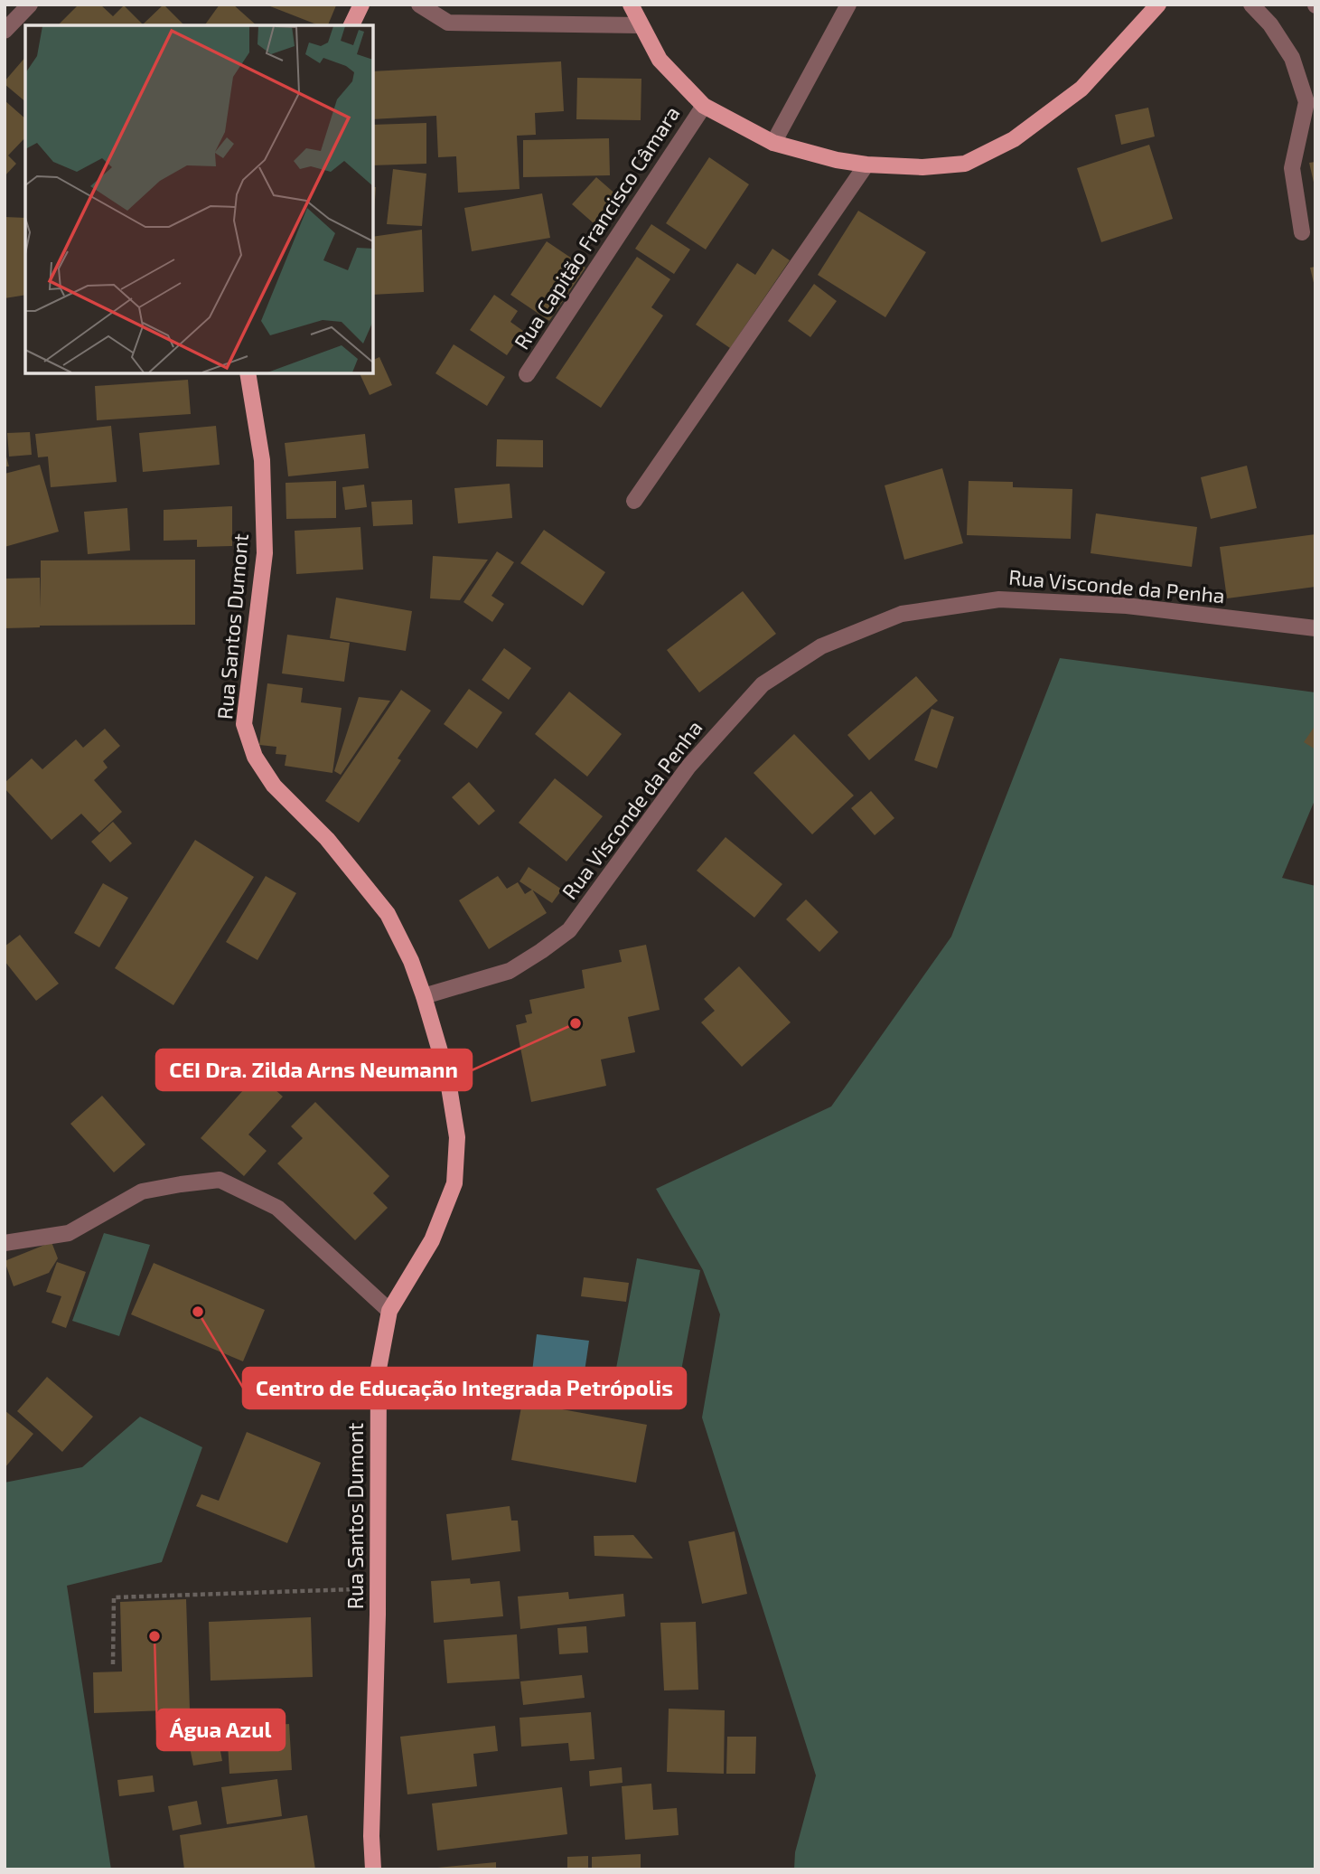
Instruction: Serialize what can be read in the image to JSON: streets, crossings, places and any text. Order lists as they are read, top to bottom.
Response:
{
  "streets": {
    "main road": ["Rua Santos Dumont"],
    "street": ["Rua Capitão Francisco Câmara", "Rua Visconde da Penha"]
  },
  "crossings": [
    ["Rua Visconde da Penha", "Rua Santos Dumont"]
  ],
  "places": ["CEI Dra. Zilda Arns Neumann", "Centro de Educação Integrada Petrópolis", "Água Azul"]
}
